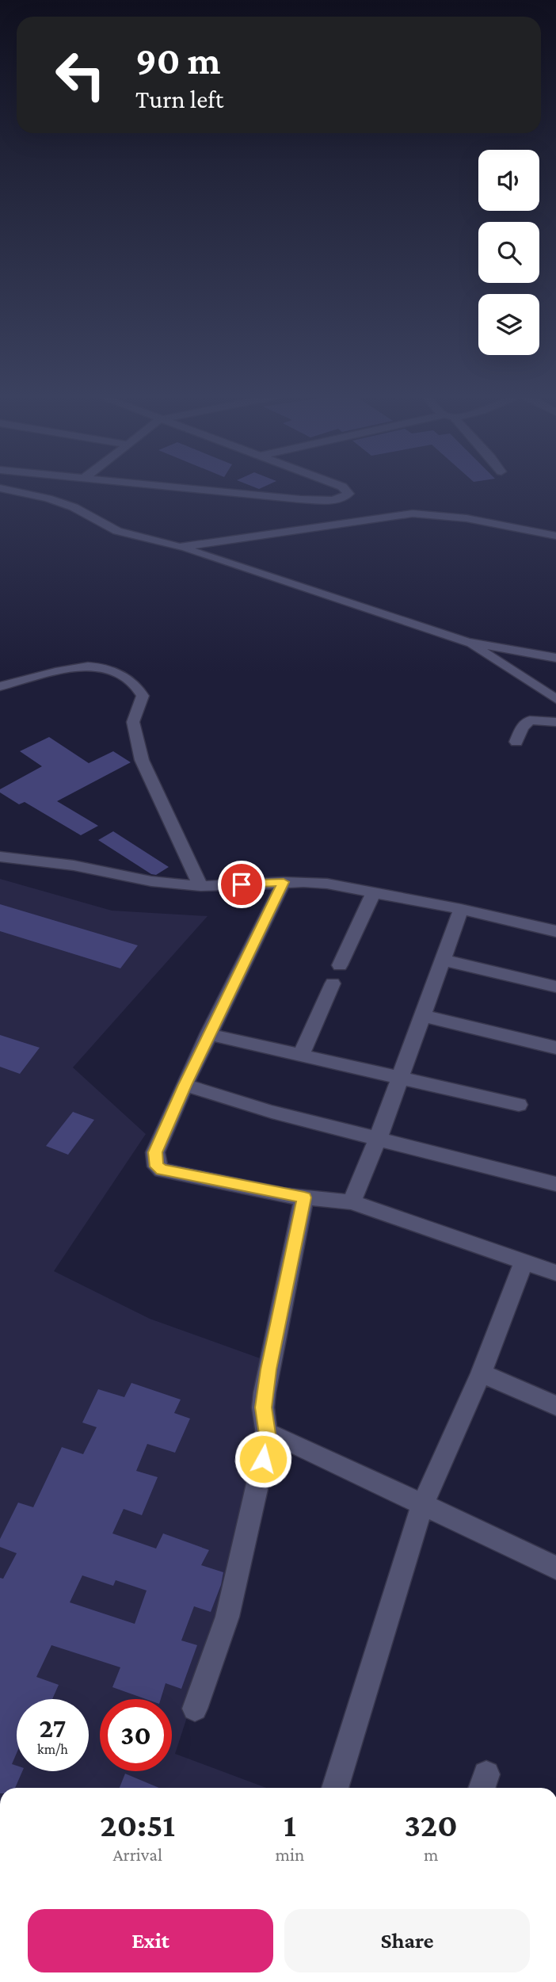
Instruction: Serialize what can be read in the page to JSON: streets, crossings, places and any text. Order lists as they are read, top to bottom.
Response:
{
  "page": {
    "turn": ["90 m", "Turn left"],
    "speed": "27 km/h",
    "limit": "30",
    "eta": [
      "20:51",
      "Arrival",
      "1",
      "min",
      "320",
      "m"
    ],
    "buttons": ["Exit", "Share"]
  }
}
